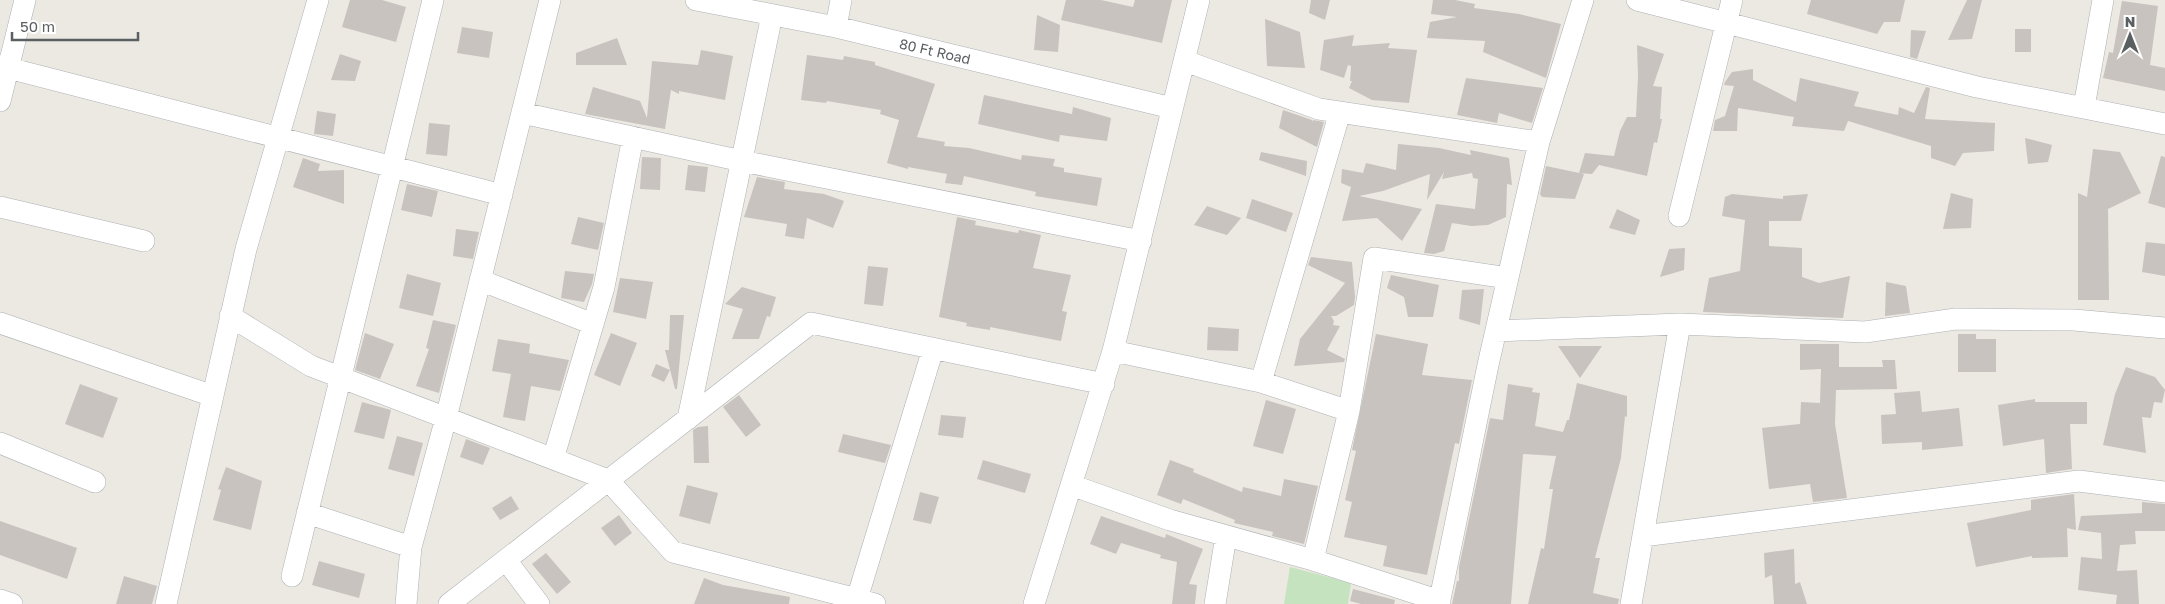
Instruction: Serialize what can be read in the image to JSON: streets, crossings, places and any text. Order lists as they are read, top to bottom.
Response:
{
  "streets": {
    "street": ["80 Ft Road"]
  },
  "scale_bar": "50 m",
  "north": "top"
}
